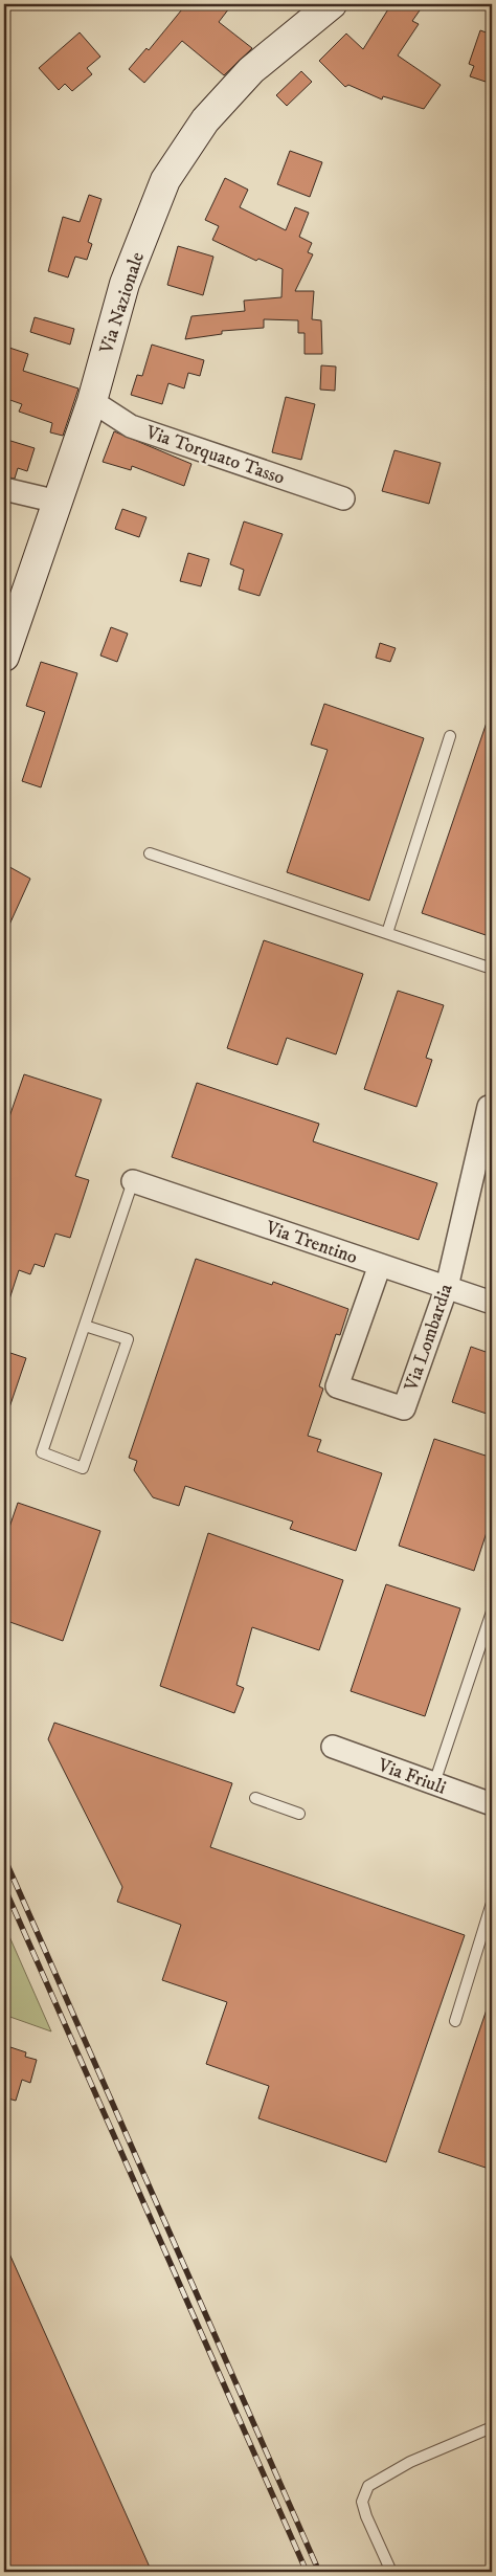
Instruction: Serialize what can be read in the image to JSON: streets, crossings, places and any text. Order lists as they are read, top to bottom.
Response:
{
  "streets": {
    "street": [
      "Via Nazionale",
      "Via Torquato Tasso",
      "Via Trentino",
      "Via Lombardia",
      "Via Friuli"
    ]
  },
  "crossings": [
    ["Via Nazionale", "Via Torquato Tasso"],
    ["Via Trentino", "Via Lombardia"]
  ]
}
